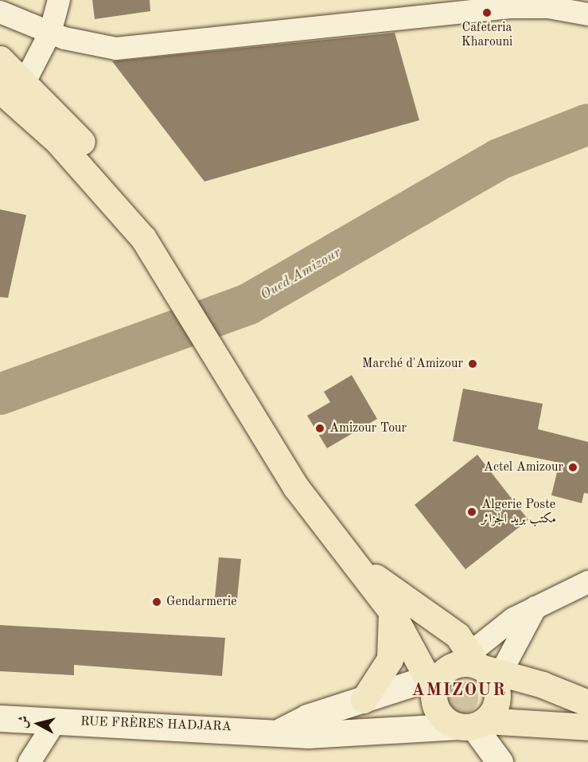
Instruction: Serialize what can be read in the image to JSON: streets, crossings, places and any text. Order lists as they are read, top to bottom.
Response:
{
  "streets": {
    "main road": ["RUE FRÈRES HADJARA"]
  },
  "districts": ["AMIZOUR"],
  "water": ["Oued Amizour"],
  "places": [
    "Cafeteria Kharouni",
    "Marché d'Amizour",
    "Amizour Tour",
    "Actel Amizour",
    "Algerie Poste مكتب بريد الجزائر",
    "Gendarmerie"
  ],
  "north": "left"
}
